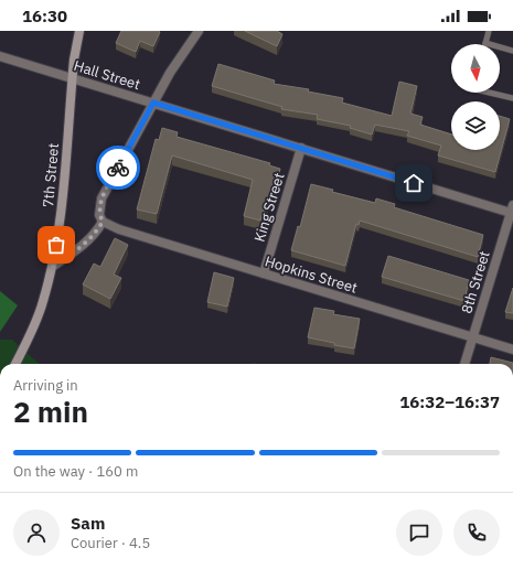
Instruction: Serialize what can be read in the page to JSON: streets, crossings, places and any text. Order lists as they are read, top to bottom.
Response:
{
  "streets": {
    "main road": ["7th Street"],
    "street": [
      "Hall Street",
      "King Street",
      "Hopkins Street",
      "8th Street"
    ]
  },
  "crossings": [
    ["Hall Street", "7th Street"],
    ["Hall Street", "King Street"],
    ["Hall Street", "8th Street"],
    ["King Street", "Hopkins Street"],
    ["Hopkins Street", "8th Street"]
  ],
  "north": "bottom",
  "page": {
    "status": "16:30",
    "heading": ["2 min", "Arriving in", "16:32–16:37"],
    "panel": ["Sam", "Courier · 4.5"],
    "bar": "On the way · 160 m"
  }
}
